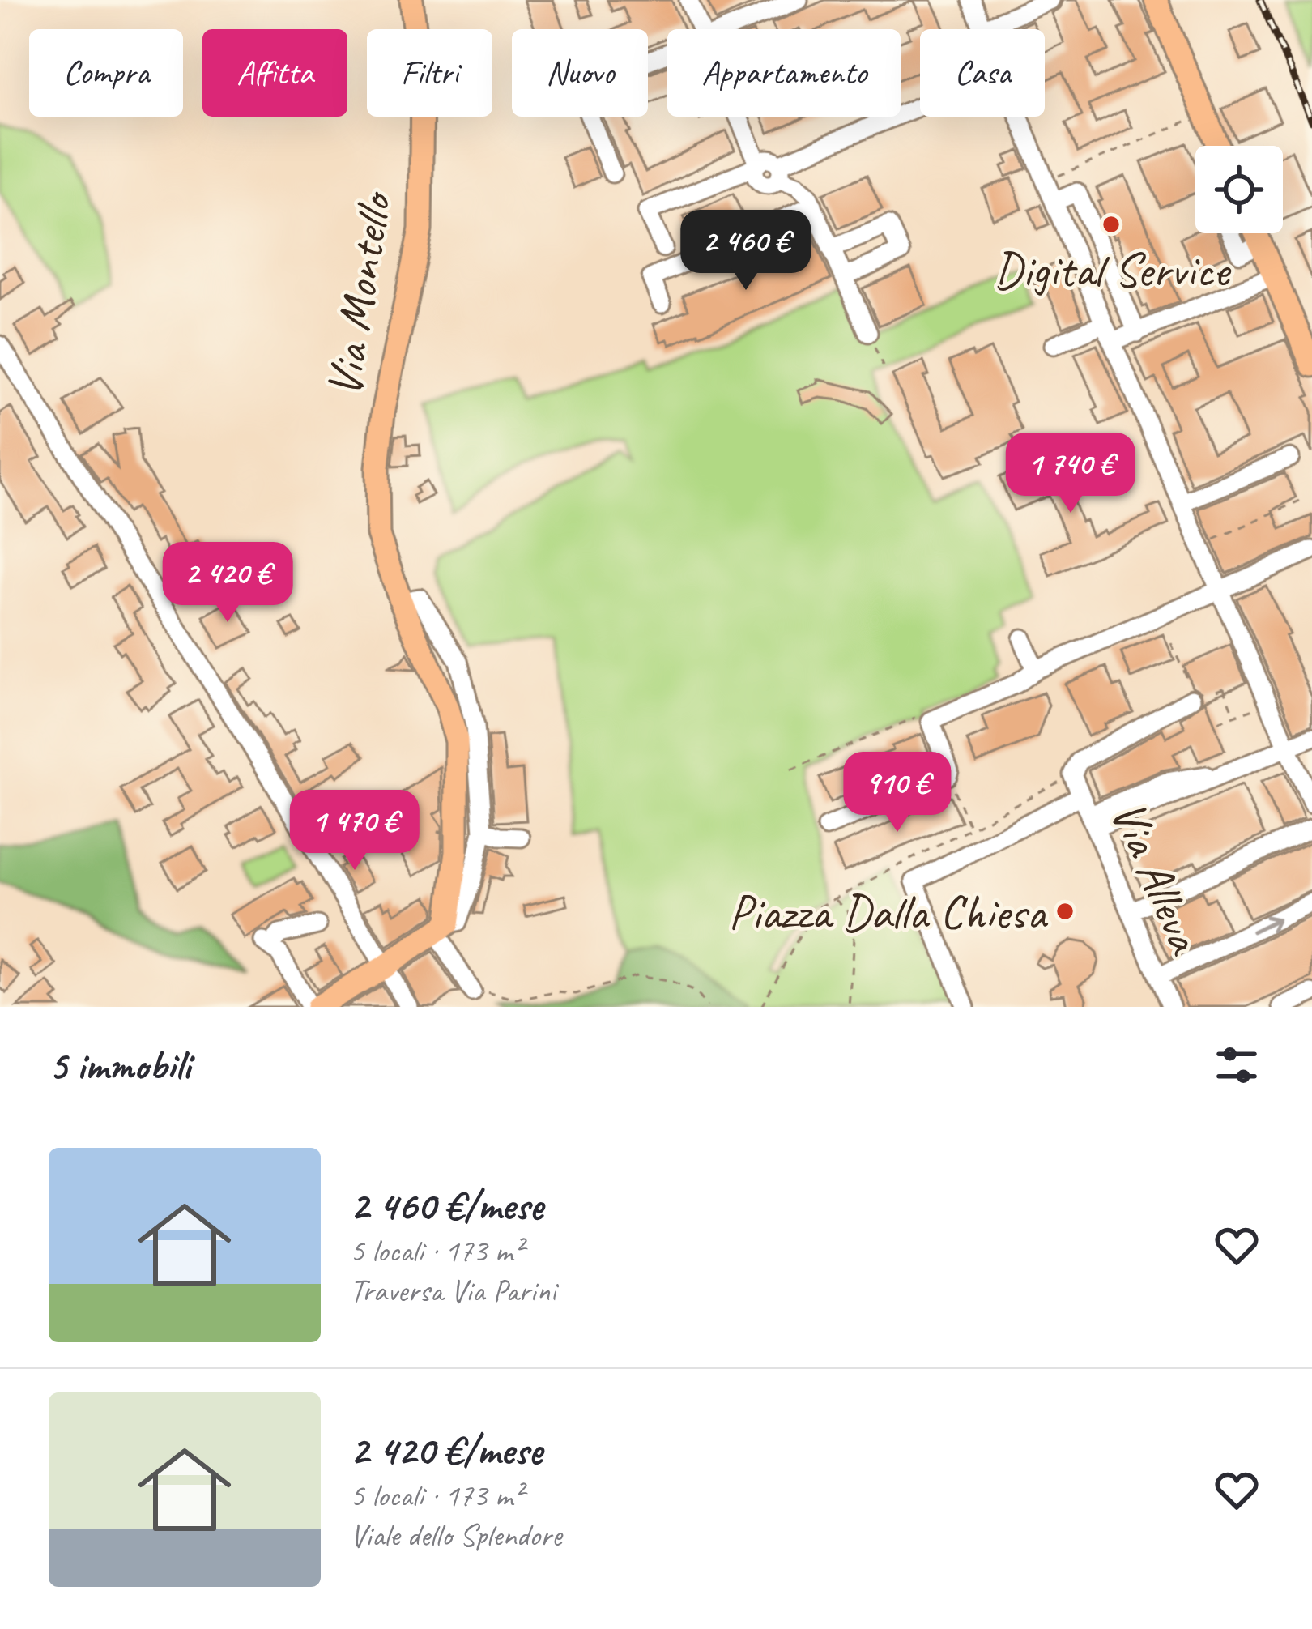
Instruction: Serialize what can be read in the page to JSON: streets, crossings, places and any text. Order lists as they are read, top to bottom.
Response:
{
  "streets": {
    "main road": ["Via Montello"],
    "street": ["Via Alleva"]
  },
  "places": ["Digital Service", "Piazza Dalla Chiesa"],
  "page": {
    "chip": [
      "Compra",
      "Affitta",
      "Filtri",
      "Nuovo",
      "Appartamento",
      "Casa"
    ],
    "price": [
      "2 460 €",
      "1 740 €",
      "2 420 €",
      "910 €",
      "1 470 €"
    ],
    "heading": "5 immobili",
    "list": [
      {
        "name": "2 460 €/mese",
        "note": "5 locali · 173 m² · Traversa Via Parini"
      },
      {
        "name": "2 420 €/mese",
        "note": "5 locali · 173 m² · Viale dello Splendore"
      }
    ]
  }
}
